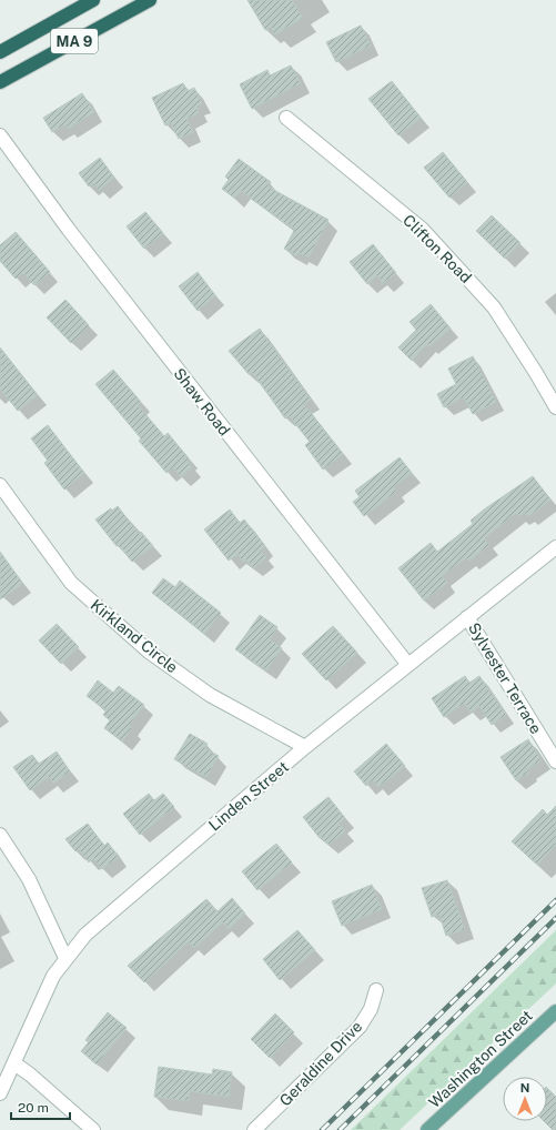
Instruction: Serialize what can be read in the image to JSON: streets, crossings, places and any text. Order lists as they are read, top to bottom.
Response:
{
  "streets": {
    "highway": ["MA 9"],
    "main road": ["Washington Street"],
    "street": [
      "Clifton Road",
      "Shaw Road",
      "Kirkland Circle",
      "Sylvester Terrace",
      "Linden Street",
      "Geraldine Drive"
    ]
  },
  "crossings": [
    ["Shaw Road", "Linden Street"],
    ["Kirkland Circle", "Linden Street"],
    ["Sylvester Terrace", "Linden Street"]
  ],
  "scale_bar": "20 m",
  "north": "top"
}
